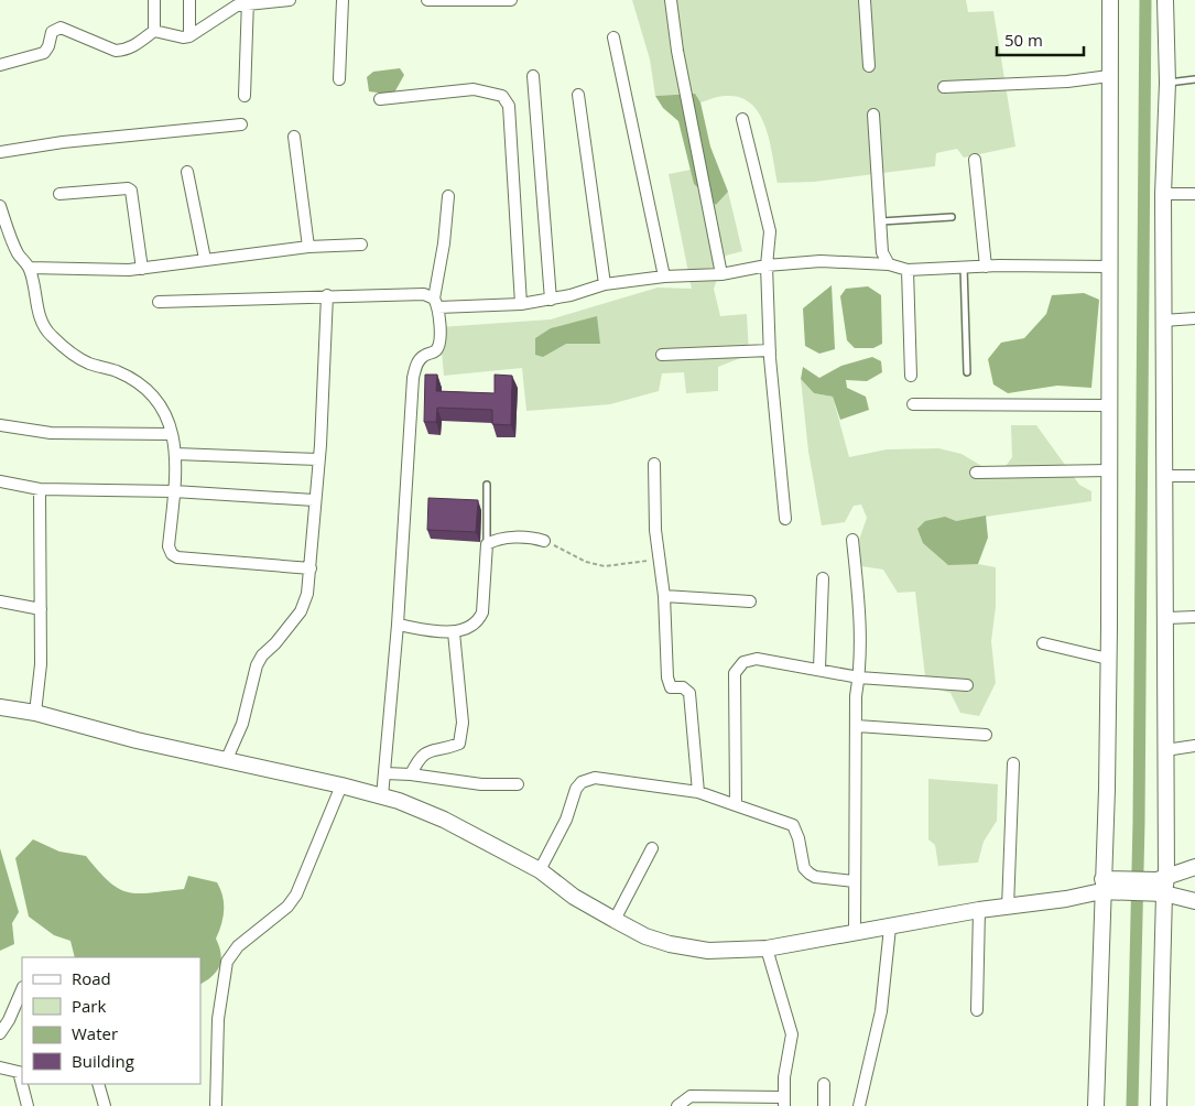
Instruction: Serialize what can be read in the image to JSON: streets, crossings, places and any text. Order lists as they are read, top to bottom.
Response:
{
  "legend": [
    "Road",
    "Park",
    "Water",
    "Building"
  ],
  "scale_bar": "50 m"
}
